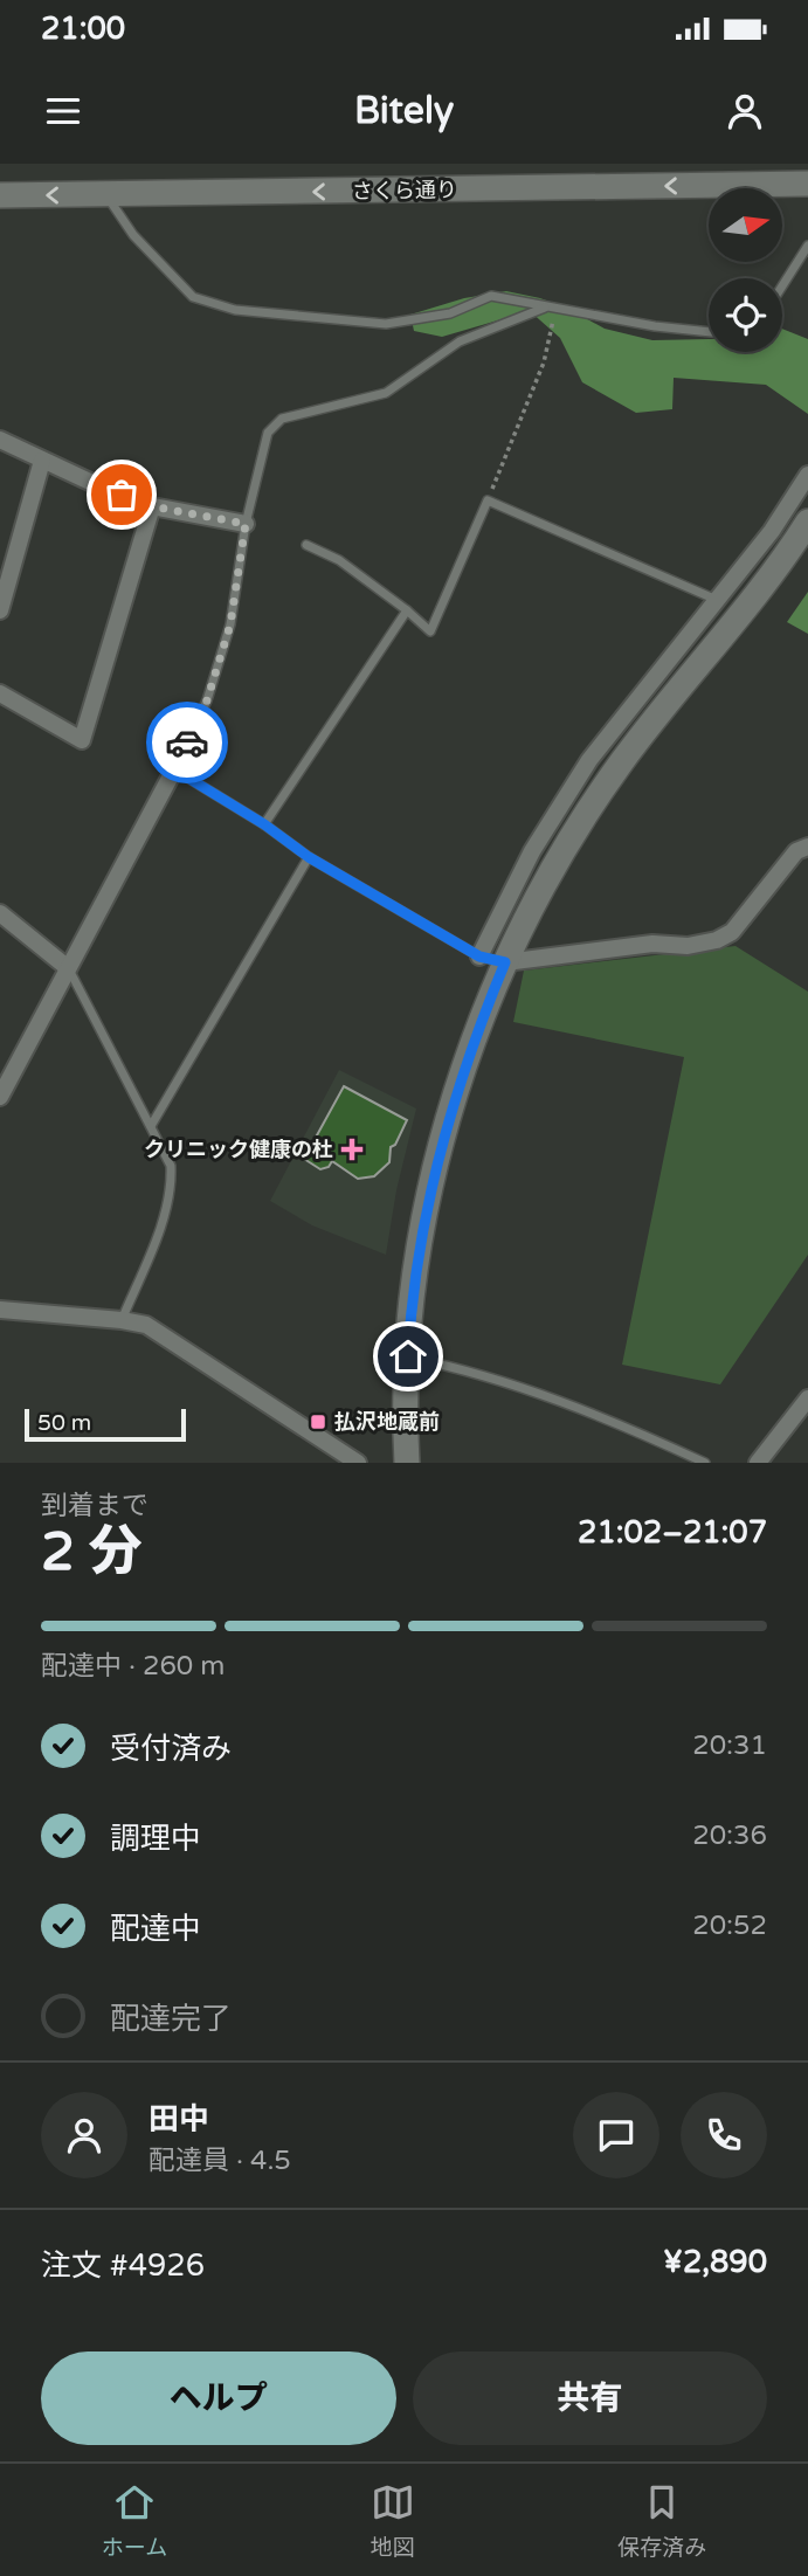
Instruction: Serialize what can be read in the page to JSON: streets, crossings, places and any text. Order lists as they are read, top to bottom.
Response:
{
  "streets": {
    "street": ["さくら通り"]
  },
  "one_way": ["さくら通り"],
  "places": {
    "health": ["クリニック健康の杜"],
    "transit": ["払沢地蔵前"]
  },
  "scale_bar": "50 m",
  "north": "right",
  "page": {
    "status": "21:00",
    "header": "Bitely",
    "scale": "50 m",
    "heading": ["2 分", "到着まで", "21:02–21:07"],
    "panel": [
      "田中",
      "配達員 · 4.5",
      "注文 #4926",
      "¥2,890"
    ],
    "bar": "配達中 · 260 m",
    "list": [
      ["受付済み", "20:31"],
      ["調理中", "20:36"],
      ["配達中", "20:52"],
      "配達完了"
    ],
    "buttons": ["ヘルプ", "共有"],
    "tabs": ["ホーム", "地図", "保存済み"]
  }
}
